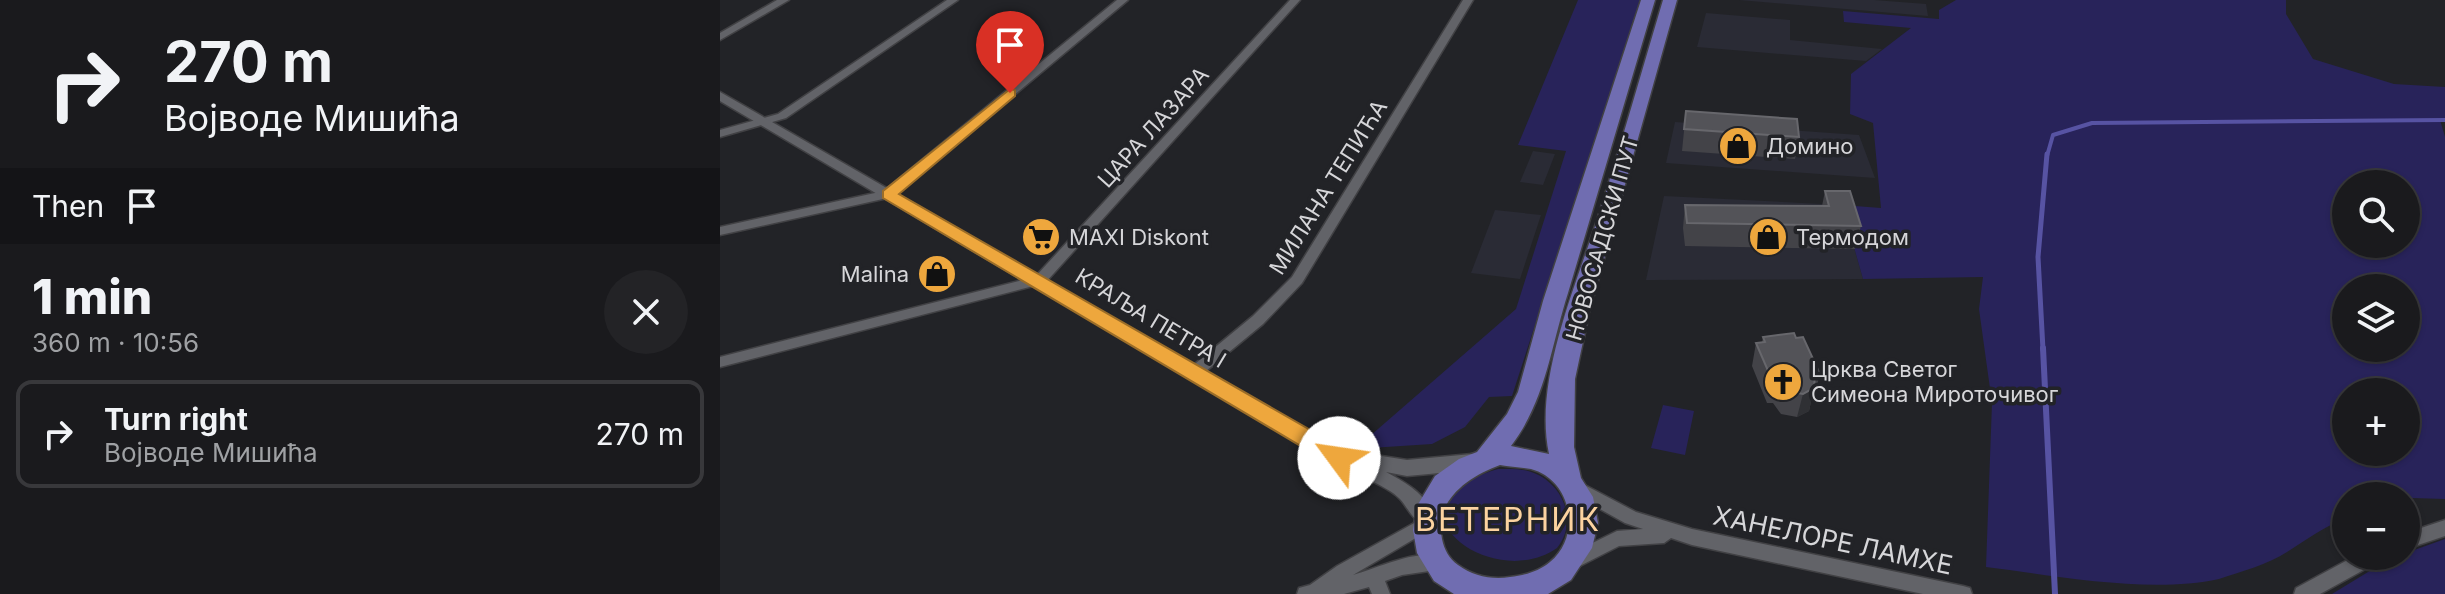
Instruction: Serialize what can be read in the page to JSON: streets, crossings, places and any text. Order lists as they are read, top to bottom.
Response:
{
  "streets": {
    "main road": ["НОВОСАДСКИ ПУТ"],
    "street": [
      "ЦАРА ЛАЗАРА",
      "МИЛАНА ТЕПИЋА",
      "КРАЉА ПЕТРА I",
      "ХАНЕЛОРЕ ЛАМХЕ"
    ]
  },
  "crossings": [
    ["ЦАРА ЛАЗАРА", "КРАЉА ПЕТРА I"],
    ["МИЛАНА ТЕПИЋА", "КРАЉА ПЕТРА I"],
    ["НОВОСАДСКИ ПУТ", "КРАЉА ПЕТРА I"],
    ["НОВОСАДСКИ ПУТ", "ХАНЕЛОРЕ ЛАМХЕ"],
    ["КРАЉА ПЕТРА I", "ХАНЕЛОРЕ ЛАМХЕ"]
  ],
  "districts": ["ВЕТЕРНИК"],
  "places": {
    "shop": ["Домино", "Термодом", "Malina"],
    "supermarket": ["MAXI Diskont"],
    "church": ["Црква Светог Симеона Мироточивог"]
  },
  "page": {
    "turn": ["270 m", "Војводе Мишића"],
    "then": "Then",
    "map_buttons": ["+", "−"],
    "heading": ["1 min", "360 m · 10:56"],
    "list": [
      {
        "name": "Turn right",
        "note": "Војводе Мишића",
        "value": "270 m"
      }
    ]
  }
}
